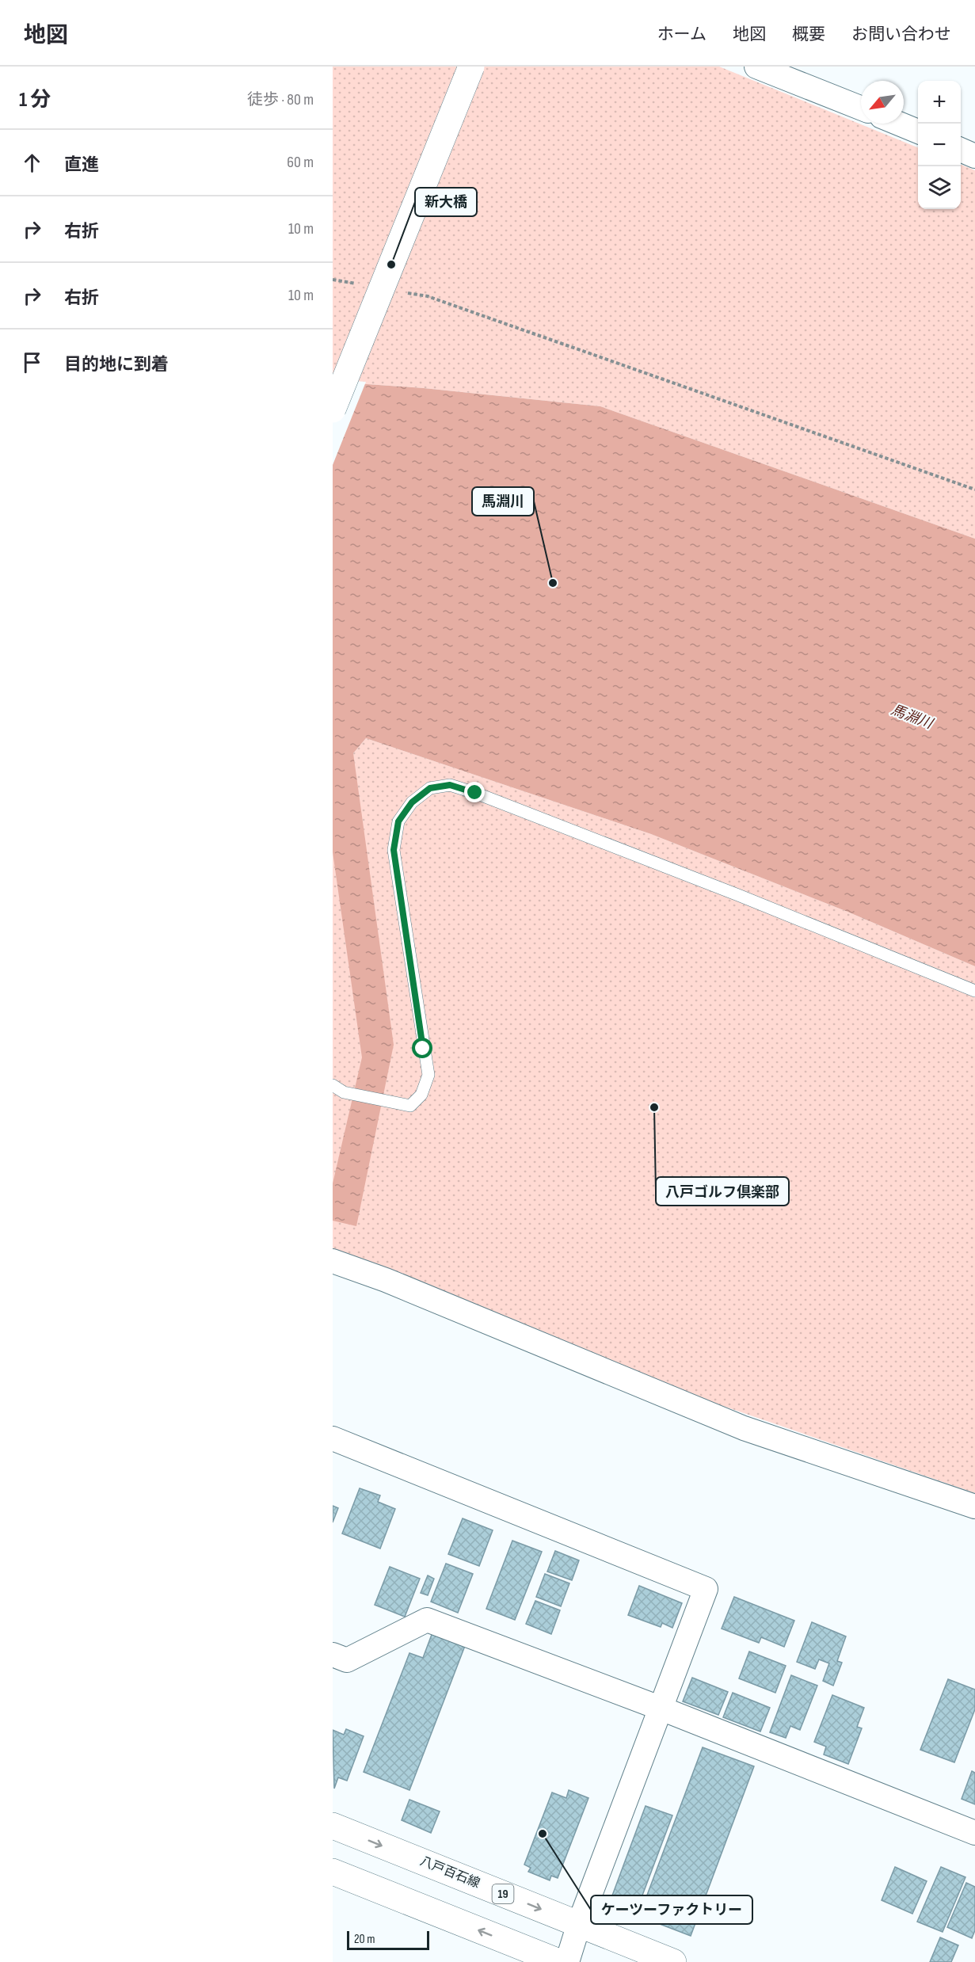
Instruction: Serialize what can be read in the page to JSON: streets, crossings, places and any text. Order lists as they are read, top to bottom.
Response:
{
  "streets": {
    "main road": ["八戸百石線", "19"]
  },
  "water": ["馬淵川"],
  "places": [
    "新大橋",
    "馬淵川",
    "八戸ゴルフ倶楽部",
    "ケーツーファクトリー"
  ],
  "scale_bar": "20 m",
  "north": "bottom left",
  "page": {
    "header": "地図",
    "nav": [
      "ホーム",
      "地図",
      "概要",
      "お問い合わせ"
    ],
    "heading": ["1 分", "徒歩 · 80 m"],
    "map_buttons": ["+", "−"],
    "list": [
      ["直進", "60 m"],
      ["右折", "10 m"],
      ["右折", "10 m"],
      "目的地に到着"
    ],
    "scale": "20 m"
  }
}
